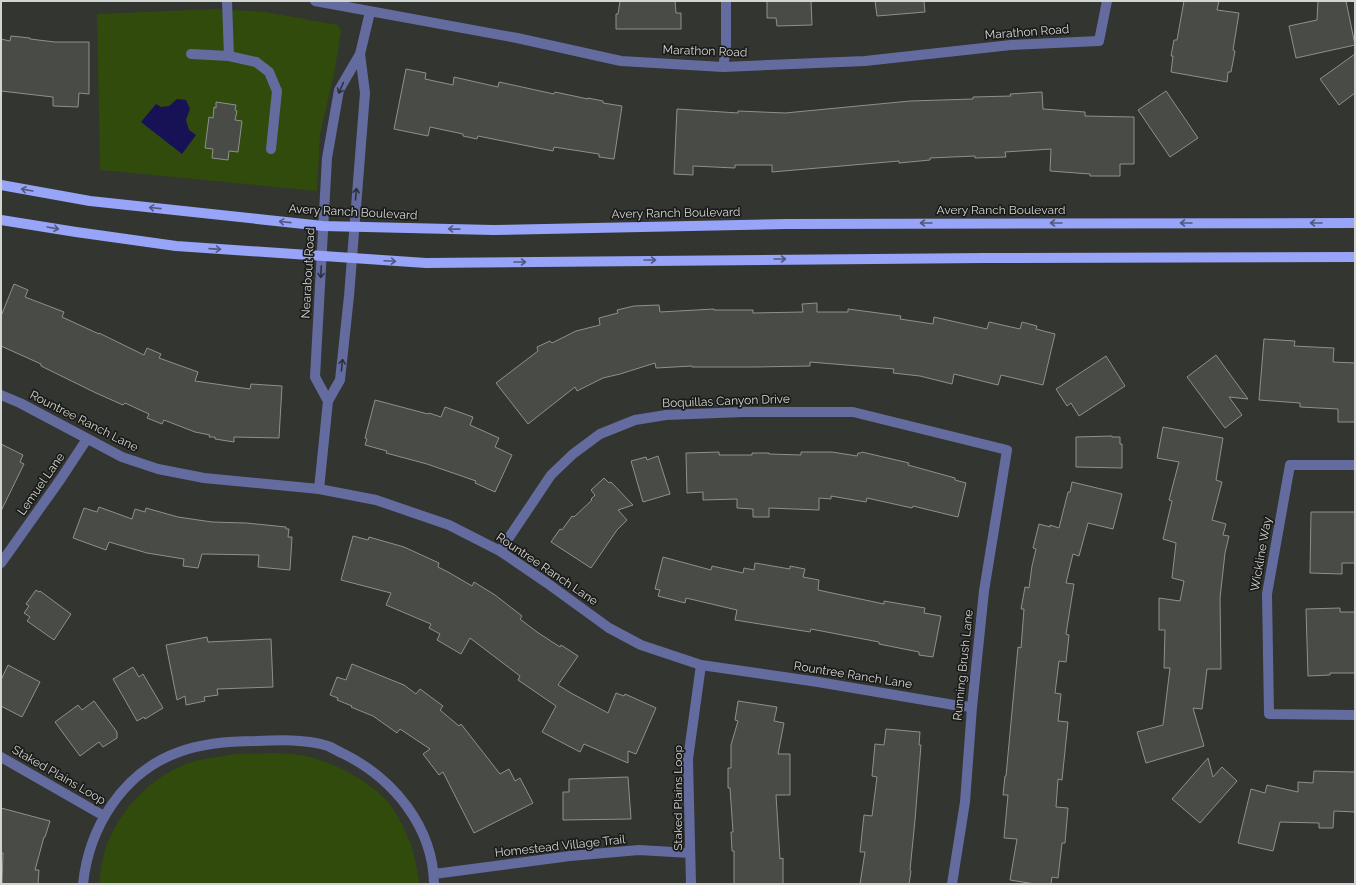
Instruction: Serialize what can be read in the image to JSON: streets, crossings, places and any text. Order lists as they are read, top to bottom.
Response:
{
  "streets": {
    "main road": ["Avery Ranch Boulevard"],
    "street": [
      "Marathon Road",
      "Nearabout Road",
      "Boquillas Canyon Drive",
      "Rountree Ranch Lane",
      "Lemuel Lane",
      "Wickline Way",
      "Running Brush Lane",
      "Staked Plains Loop",
      "Homestead Village Trail"
    ]
  },
  "crossings": [
    ["Marathon Road", "Nearabout Road"],
    ["Avery Ranch Boulevard", "Nearabout Road"],
    ["Nearabout Road", "Rountree Ranch Lane"],
    ["Boquillas Canyon Drive", "Rountree Ranch Lane"],
    ["Boquillas Canyon Drive", "Running Brush Lane"],
    ["Rountree Ranch Lane", "Lemuel Lane"],
    ["Rountree Ranch Lane", "Running Brush Lane"],
    ["Rountree Ranch Lane", "Staked Plains Loop"],
    ["Staked Plains Loop", "Homestead Village Trail"]
  ]
}
